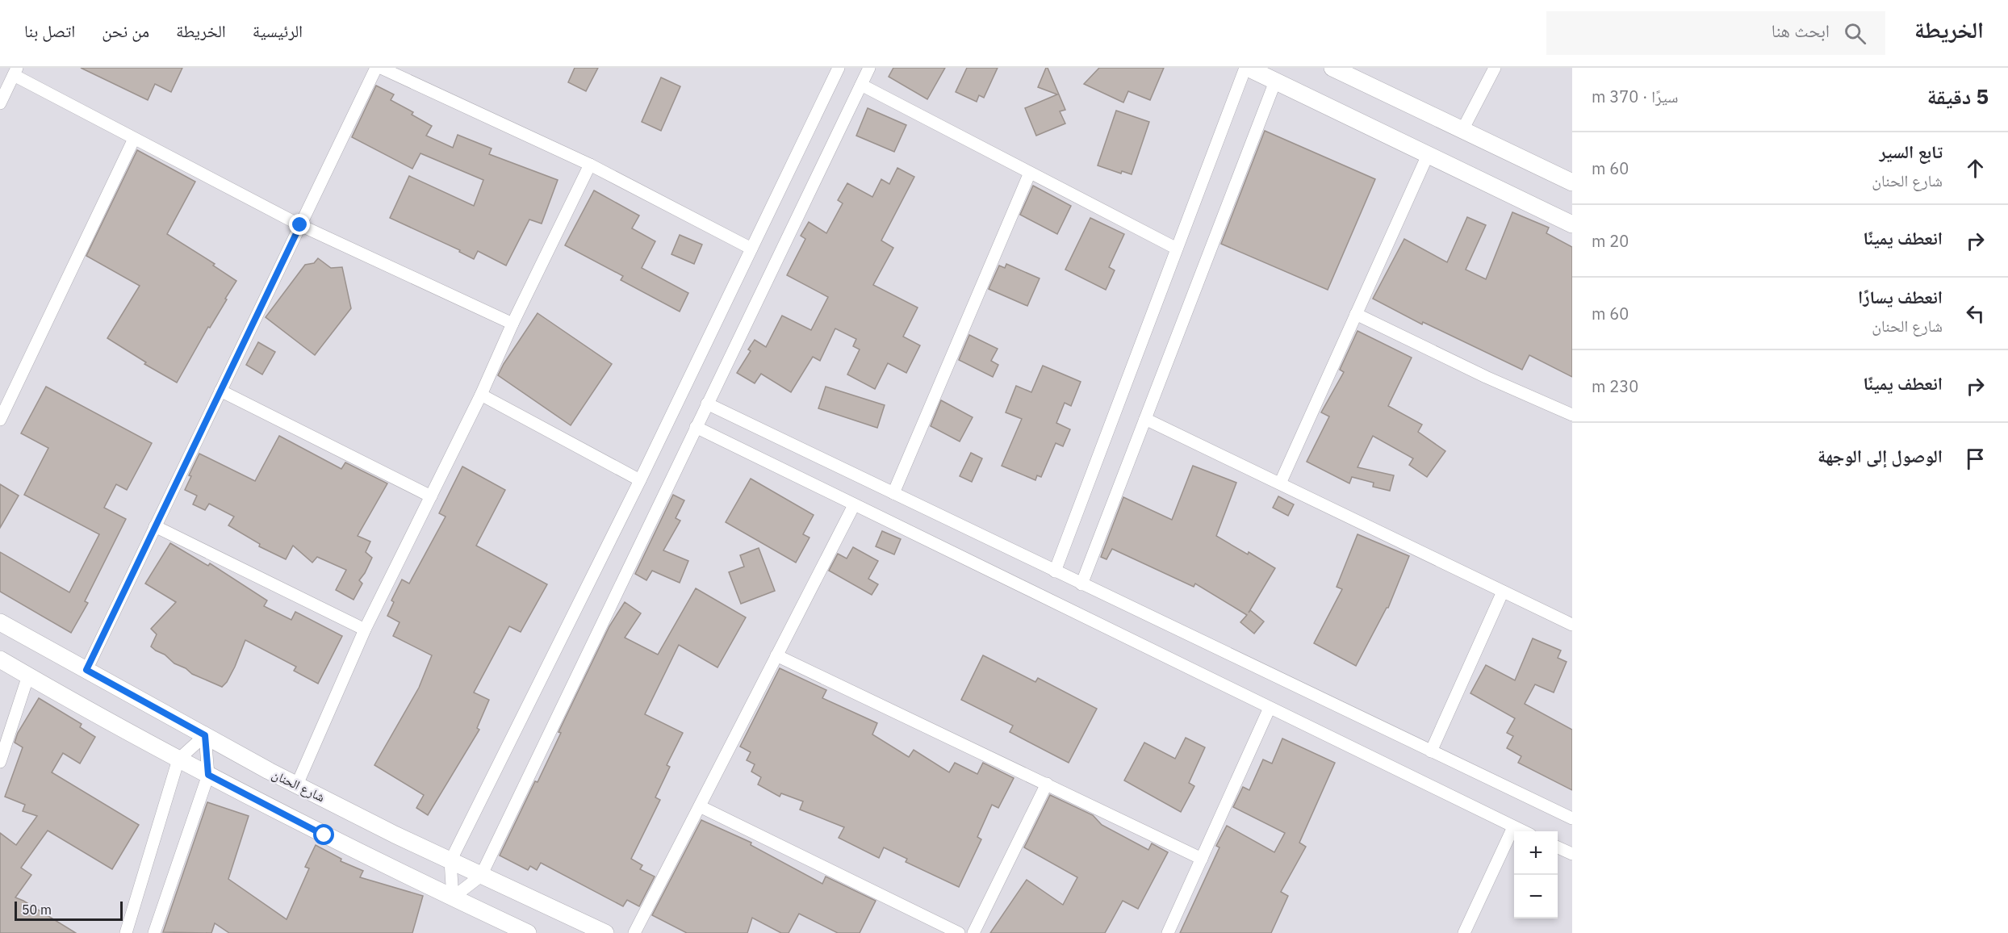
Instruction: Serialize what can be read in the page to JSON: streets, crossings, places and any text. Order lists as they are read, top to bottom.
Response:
{
  "streets": {
    "street": ["شارع الحنان"]
  },
  "scale_bar": "50 m",
  "page": {
    "header": "الخريطة",
    "search": "ابحث هنا",
    "nav": [
      "الرئيسية",
      "الخريطة",
      "من نحن",
      "اتصل بنا"
    ],
    "heading": ["5 دقيقة", "سيرًا · 370 m"],
    "list": [
      ["تابع السير", "شارع الحنان", "60 m"],
      ["انعطف يمينًا", "20 m"],
      ["انعطف يسارًا", "شارع الحنان", "60 m"],
      ["انعطف يمينًا", "230 m"],
      "الوصول إلى الوجهة"
    ],
    "map_buttons": ["+", "−"],
    "scale": "50 m"
  }
}
